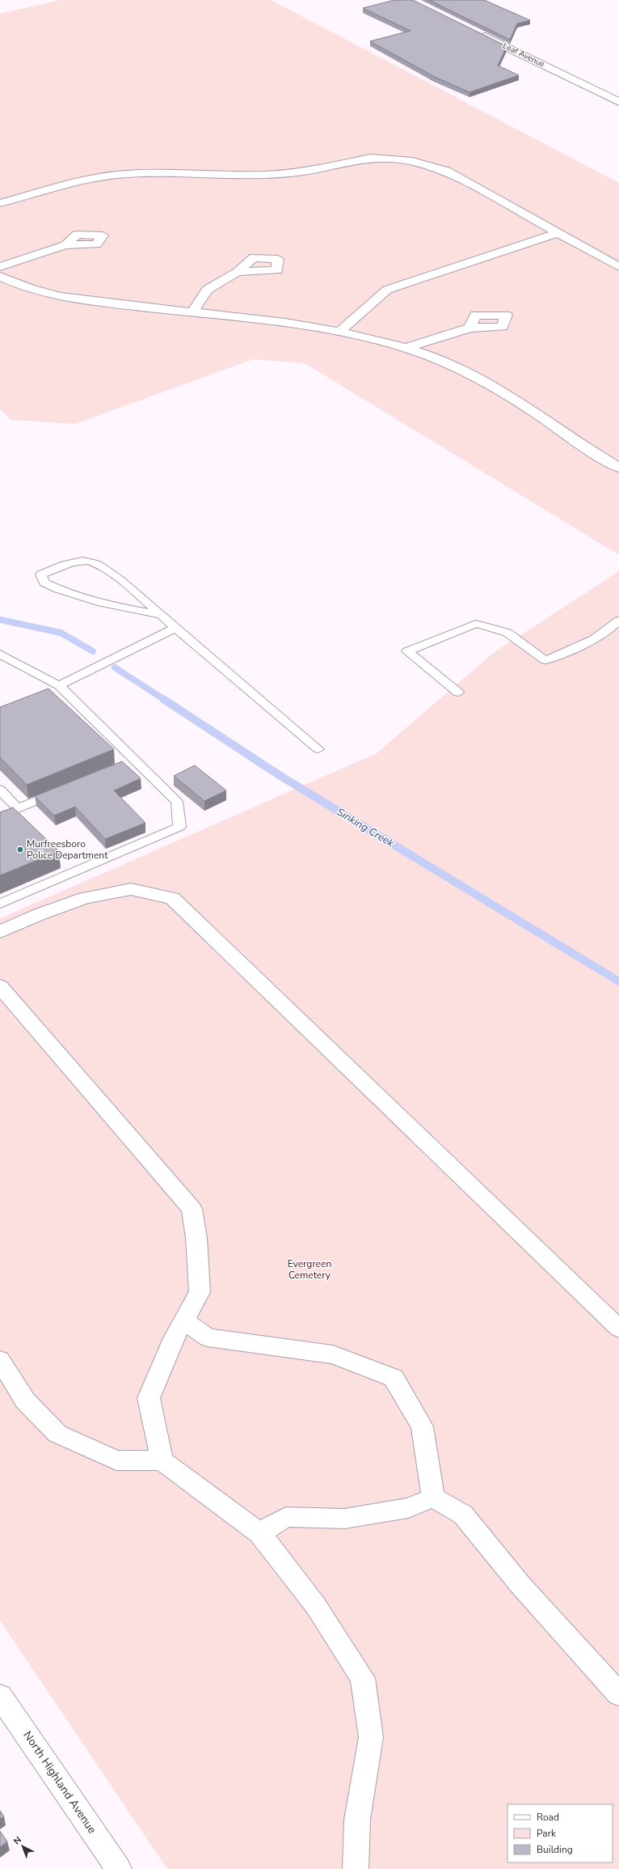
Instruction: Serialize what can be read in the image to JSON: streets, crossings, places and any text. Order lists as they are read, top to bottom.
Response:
{
  "streets": {
    "street": ["Leaf Avenue", "North Highland Avenue"]
  },
  "water": ["Sinking Creek"],
  "parks": ["Evergreen Cemetery"],
  "places": ["Murfreesboro Police Department"],
  "legend": ["Road", "Park", "Building"],
  "north": "top left"
}
